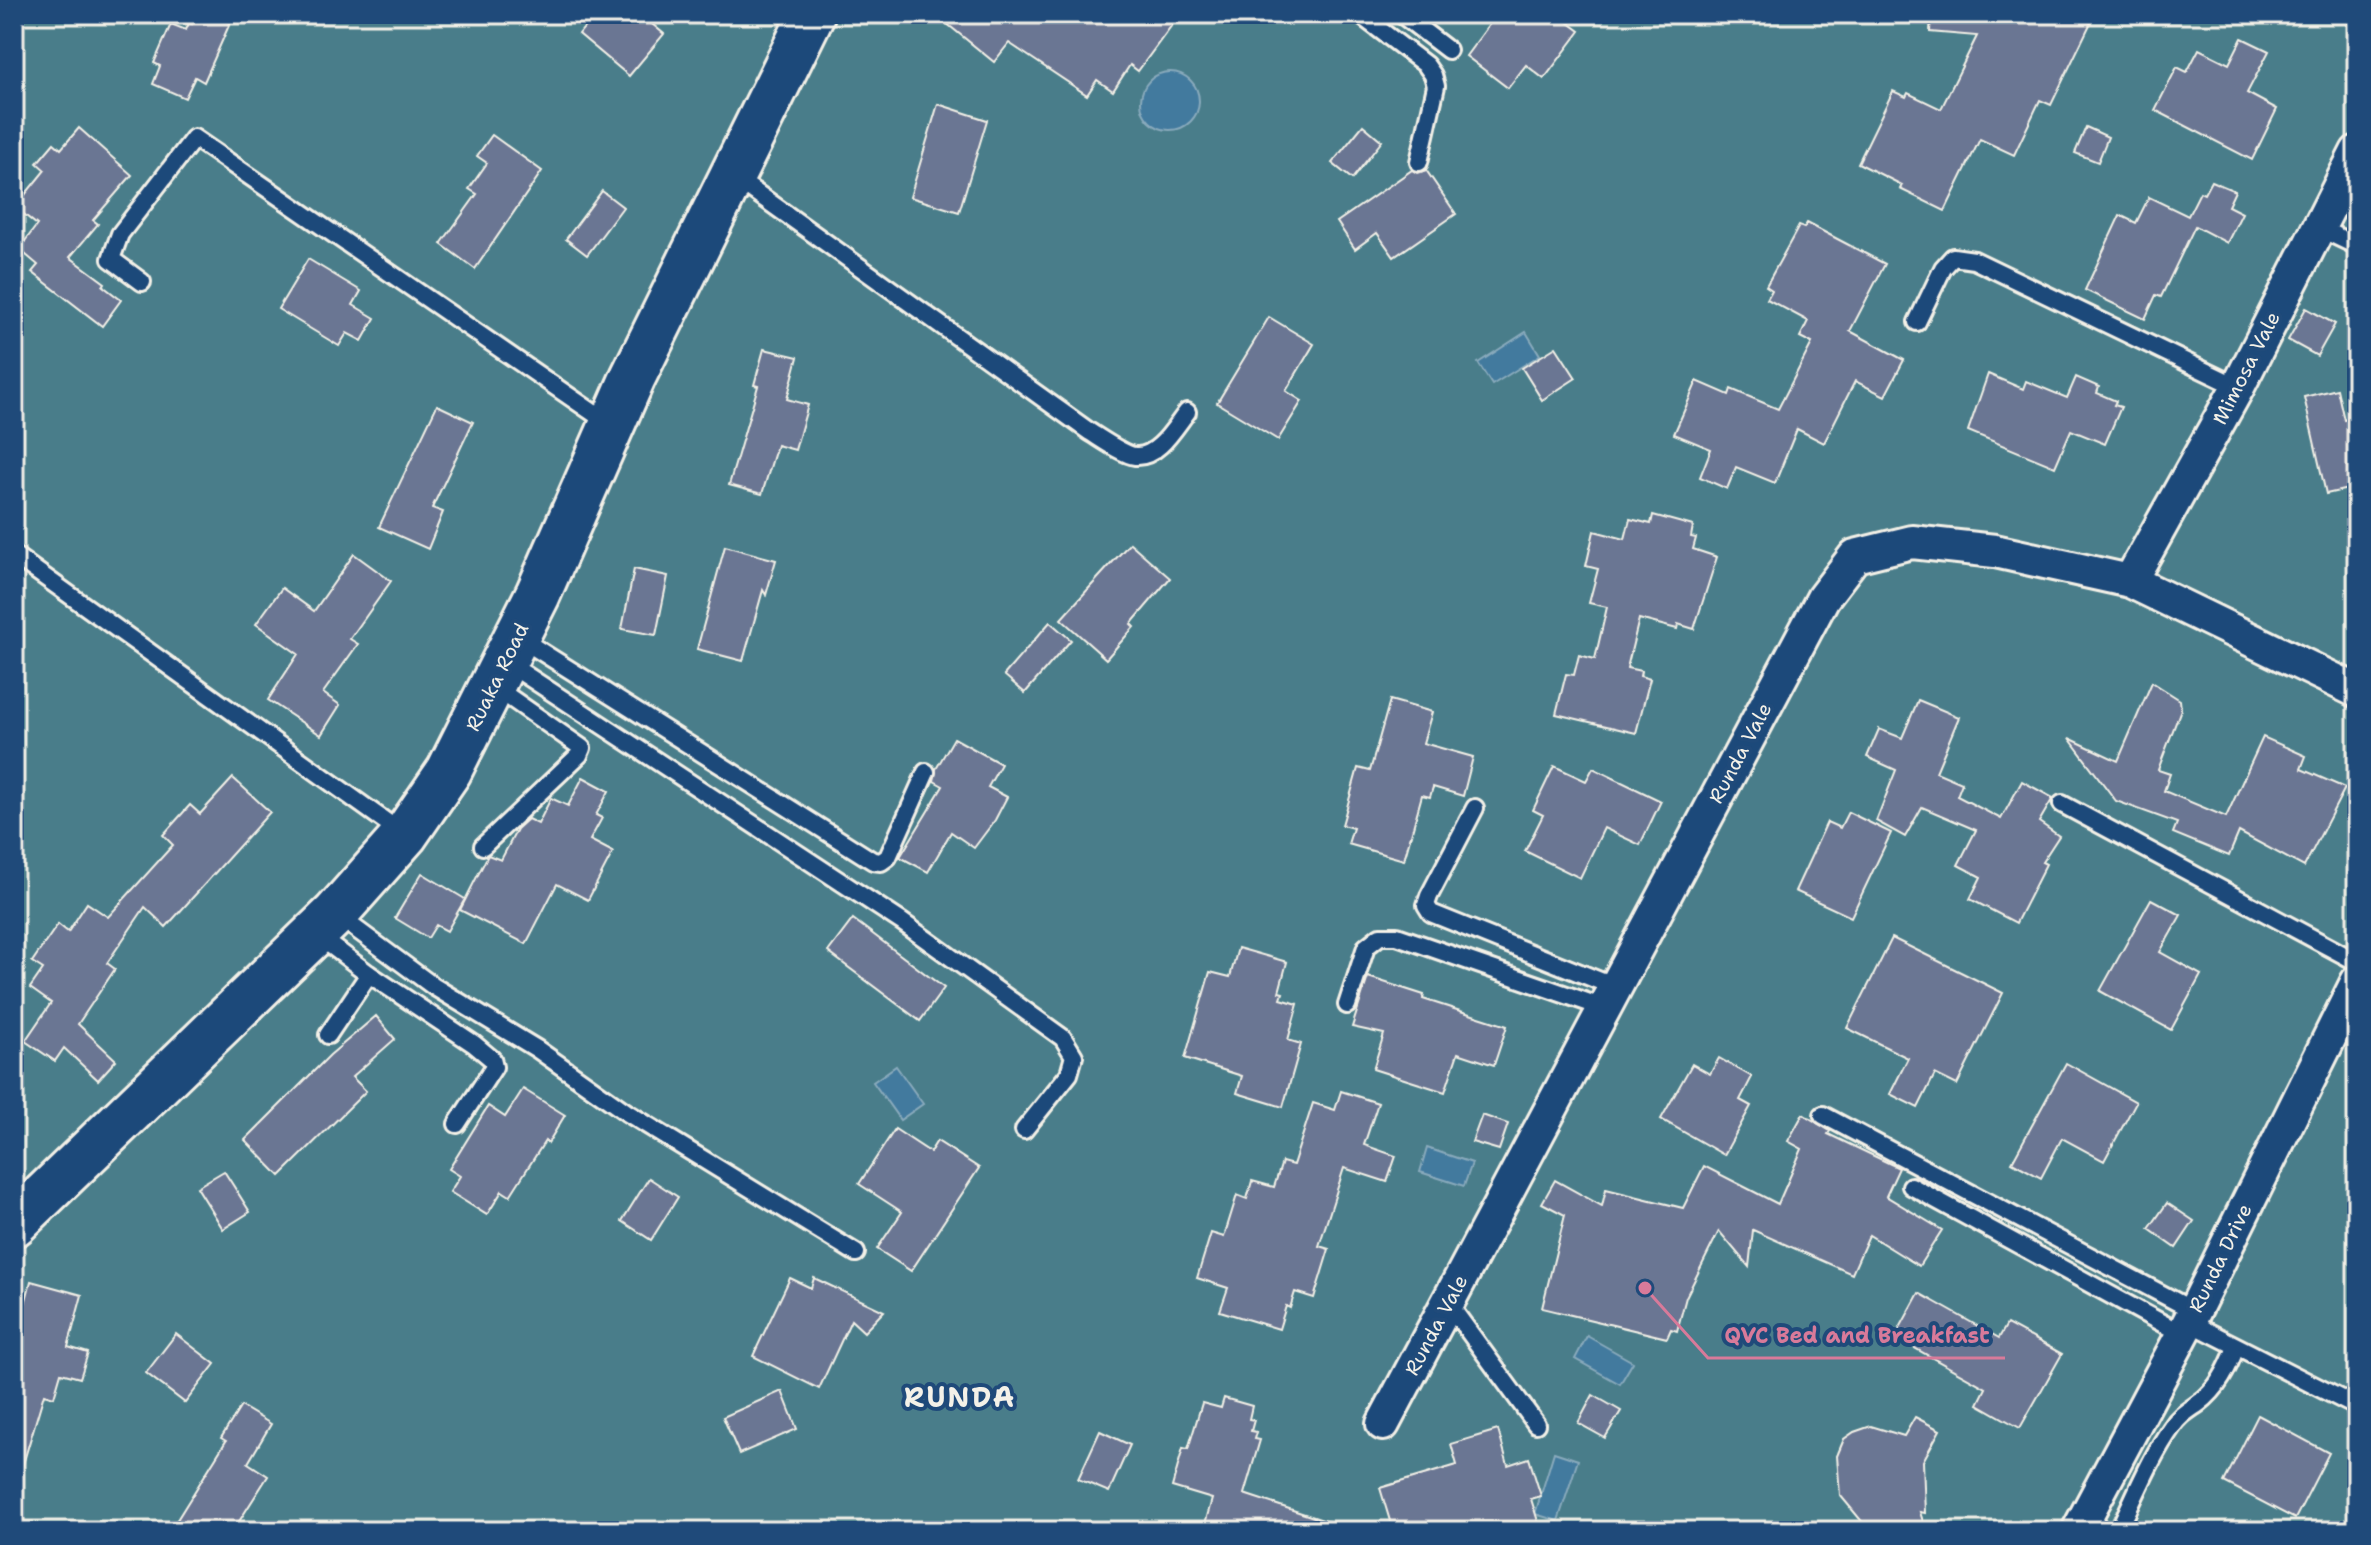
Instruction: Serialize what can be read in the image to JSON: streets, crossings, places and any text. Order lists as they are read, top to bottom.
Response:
{
  "streets": {
    "street": [
      "Mimosa Vale",
      "Ruaka Road",
      "Runda Vale",
      "Runda Drive"
    ]
  },
  "crossings": [
    ["Mimosa Vale", "Runda Vale"]
  ],
  "districts": ["RUNDA"],
  "places": ["QVC Bed and Breakfast"]
}
